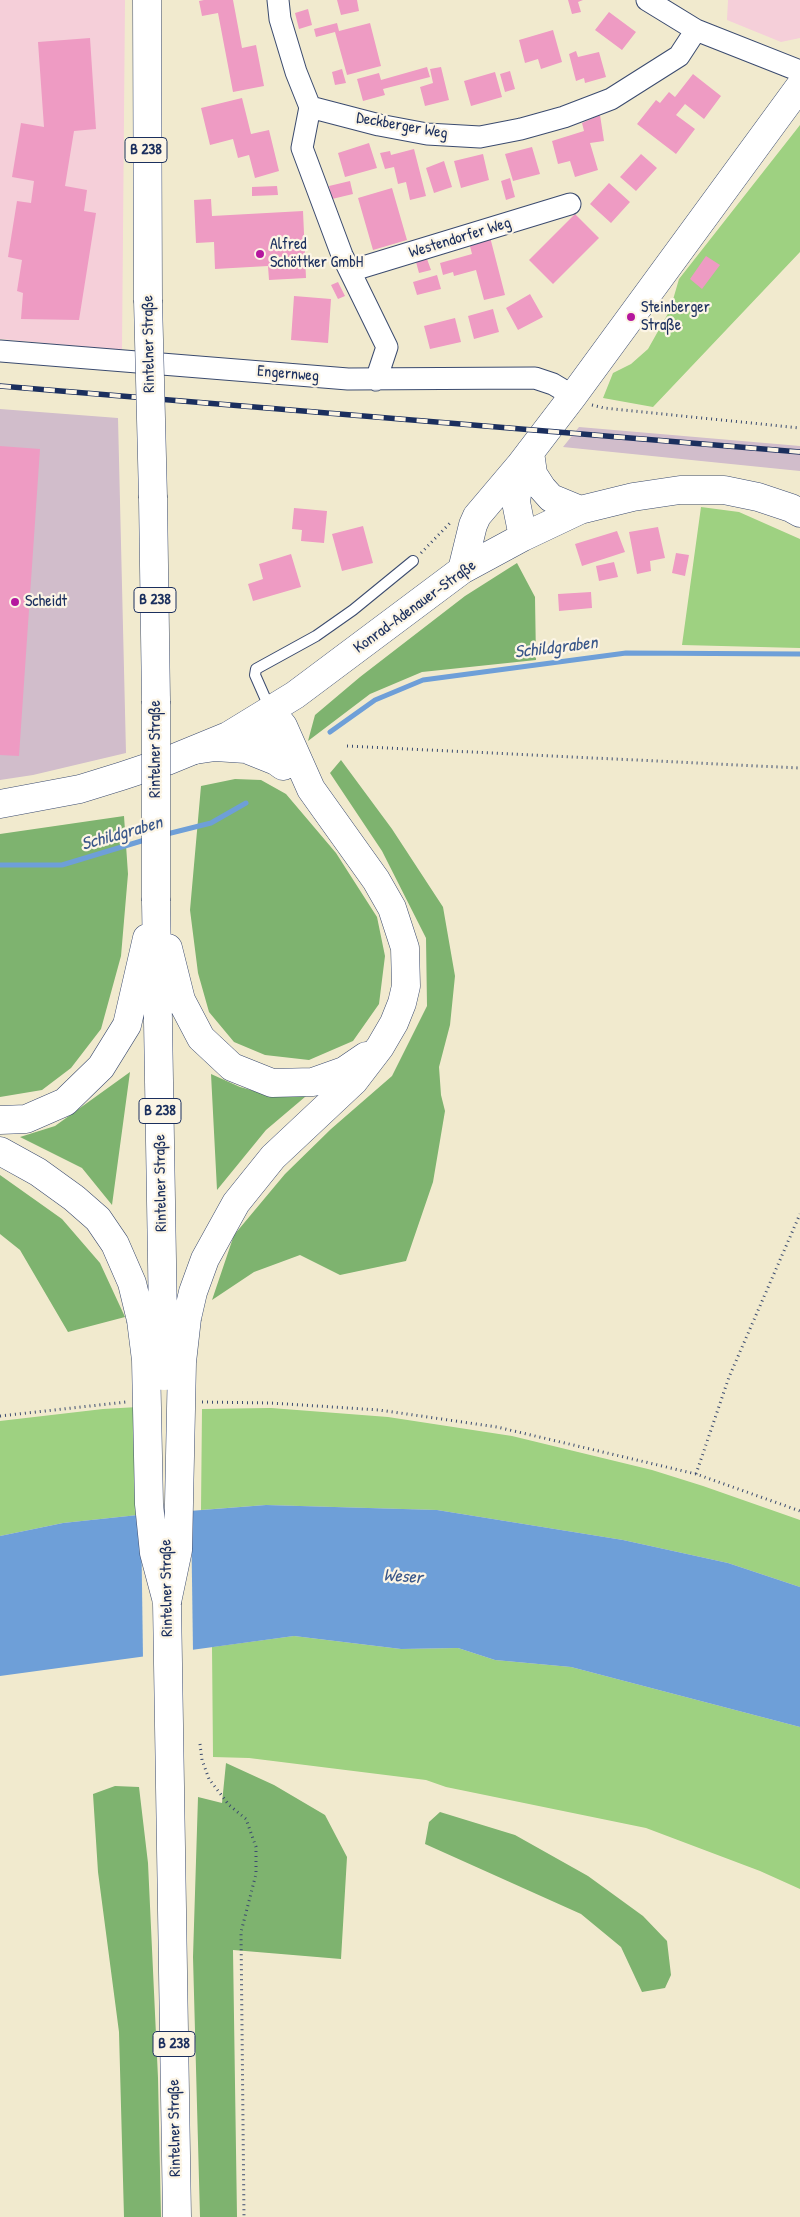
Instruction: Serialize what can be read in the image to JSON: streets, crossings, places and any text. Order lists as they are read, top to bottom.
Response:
{
  "streets": {
    "main road": ["B 238", "Rintelner Straße", "Konrad-Adenauer-Straße"],
    "street": ["Deckberger Weg", "Westendorfer Weg", "Engernweg"]
  },
  "crossings": [
    ["B 238", "Rintelner Straße"],
    ["B 238", "Konrad-Adenauer-Straße"]
  ],
  "water": ["Schildgraben", "Weser"],
  "places": ["Alfred Schöttker GmbH", "Steinberger Straße", "Scheidt"]
}
